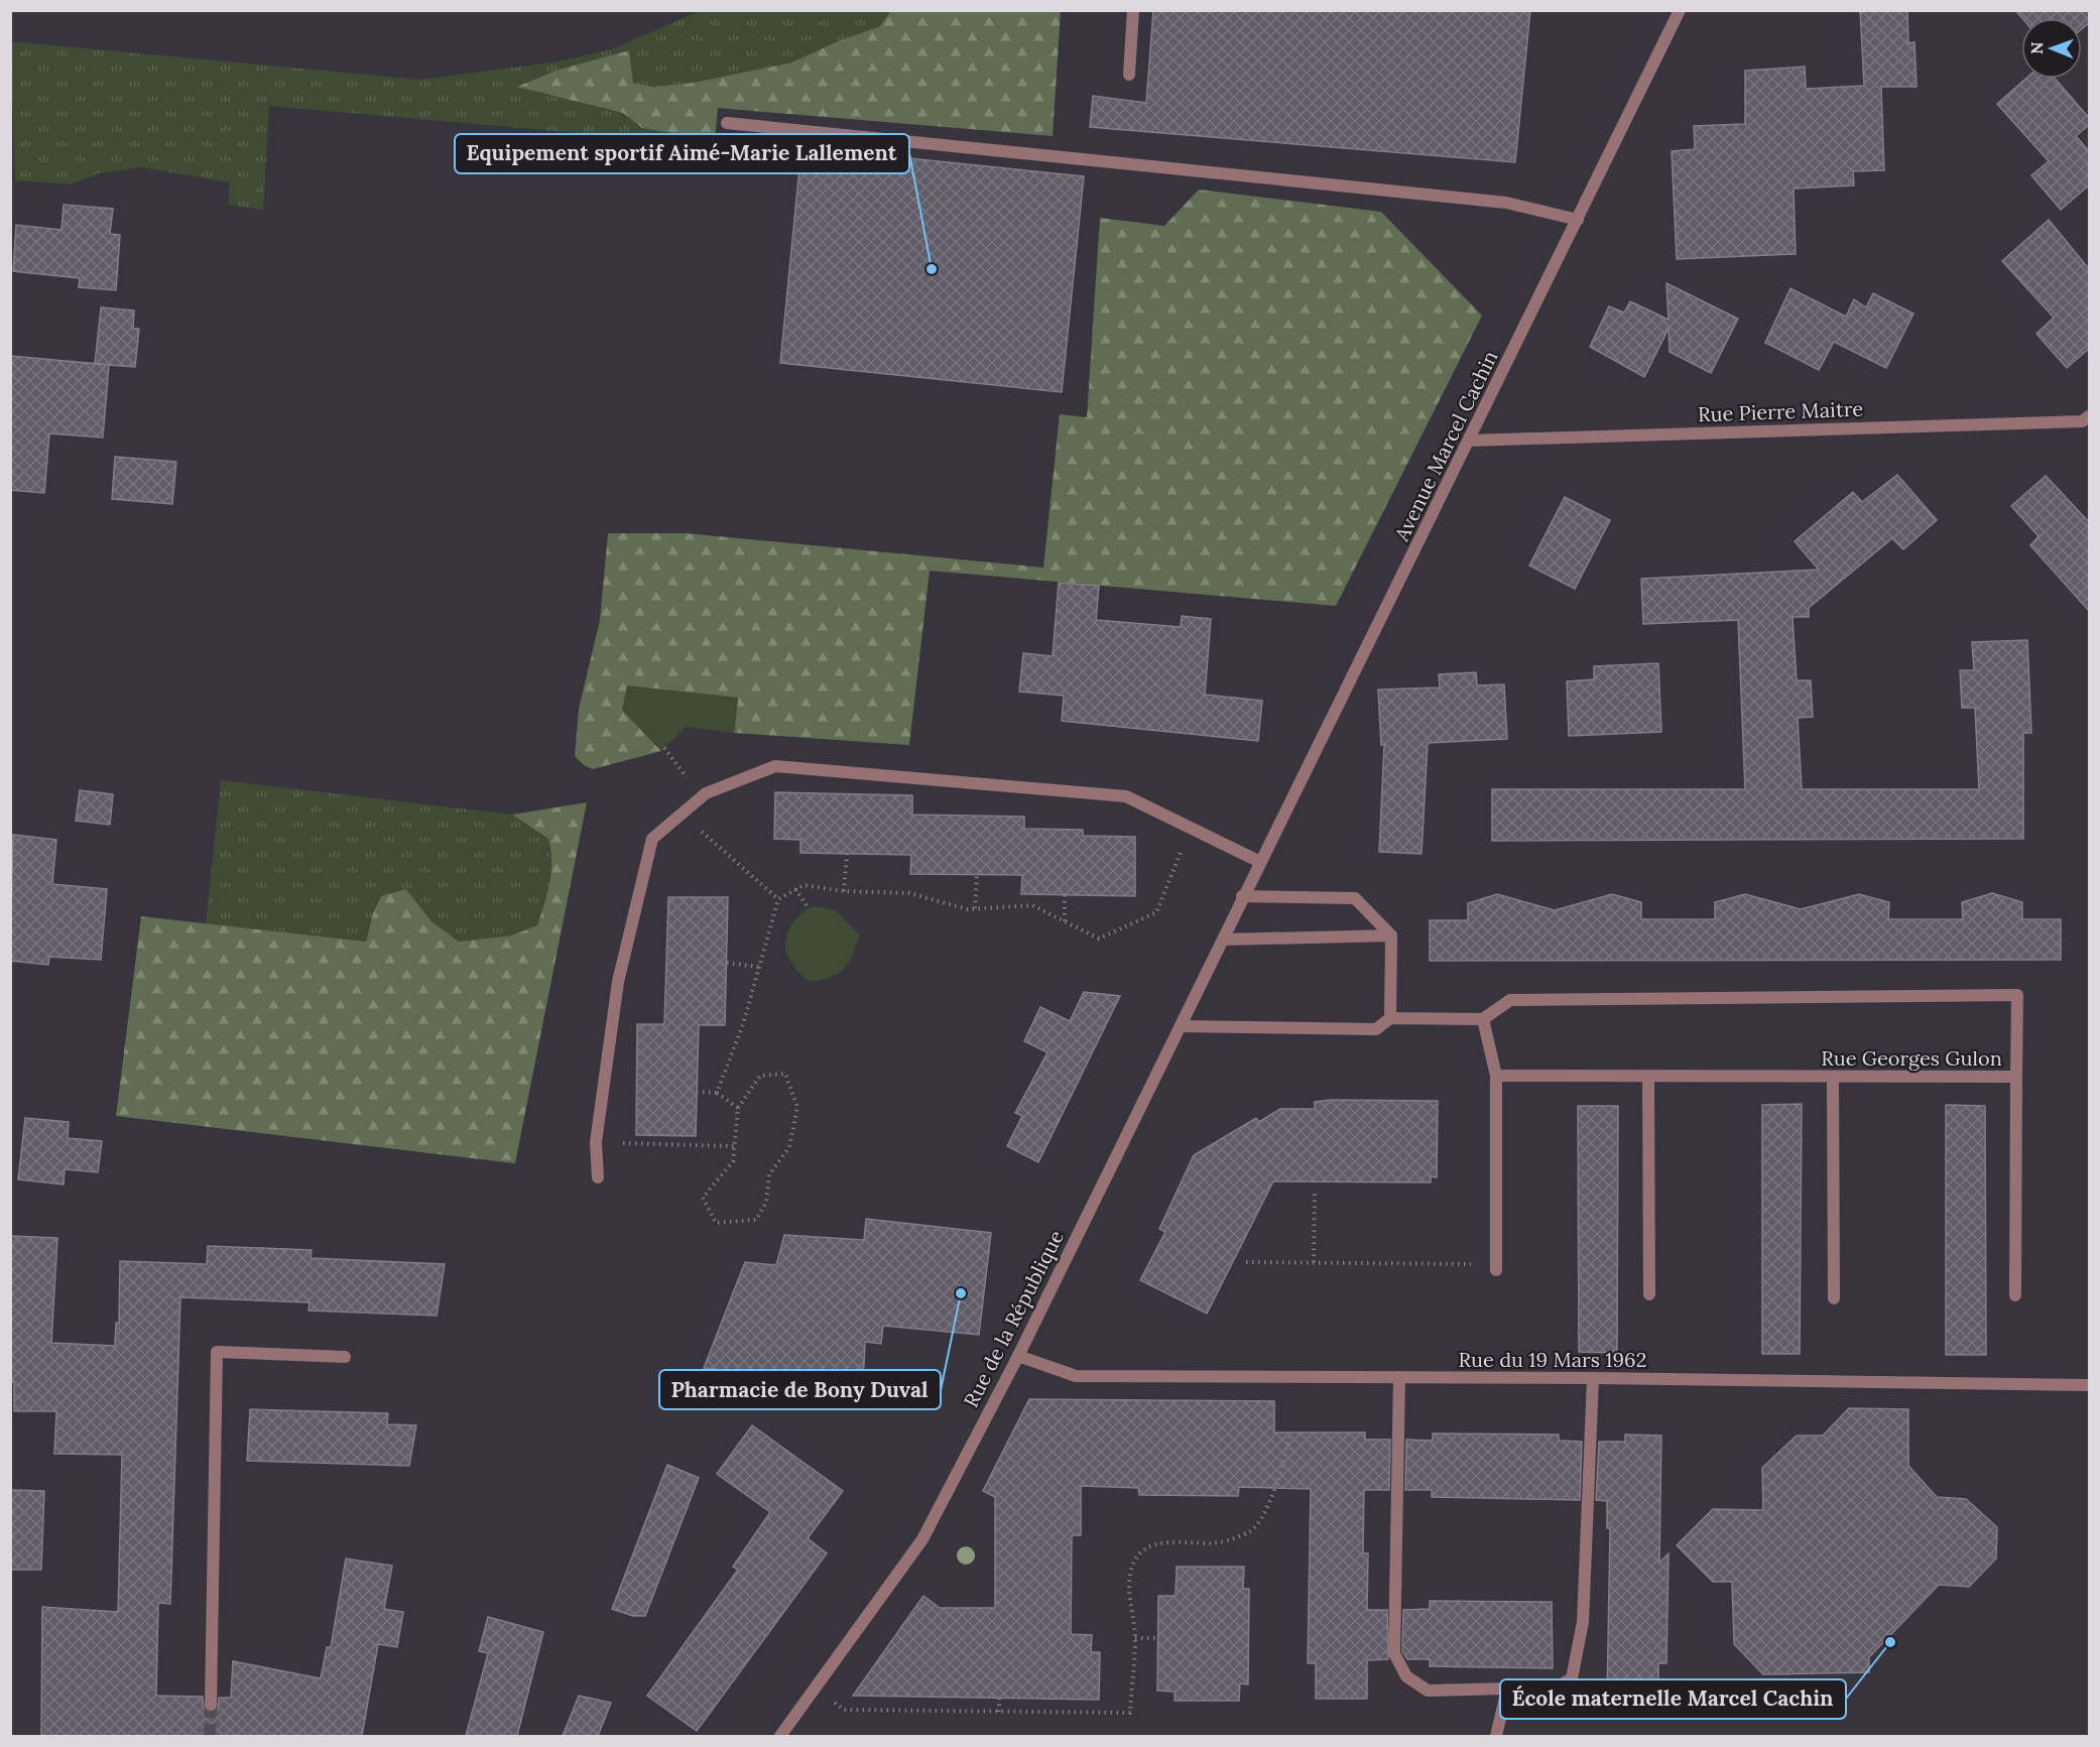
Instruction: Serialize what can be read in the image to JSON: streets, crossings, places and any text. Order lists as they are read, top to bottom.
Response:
{
  "streets": {
    "street": [
      "Rue Pierre Maitre",
      "Avenue Marcel Cachin",
      "Rue Georges Gulon",
      "Rue de la République",
      "Rue du 19 Mars 1962"
    ]
  },
  "crossings": [
    ["Rue Pierre Maitre", "Avenue Marcel Cachin"],
    ["Avenue Marcel Cachin", "Rue de la République"],
    ["Rue de la République", "Rue du 19 Mars 1962"]
  ],
  "places": ["Equipement sportif Aimé-Marie Lallement", "Pharmacie de Bony Duval", "École maternelle Marcel Cachin"],
  "north": "left"
}
